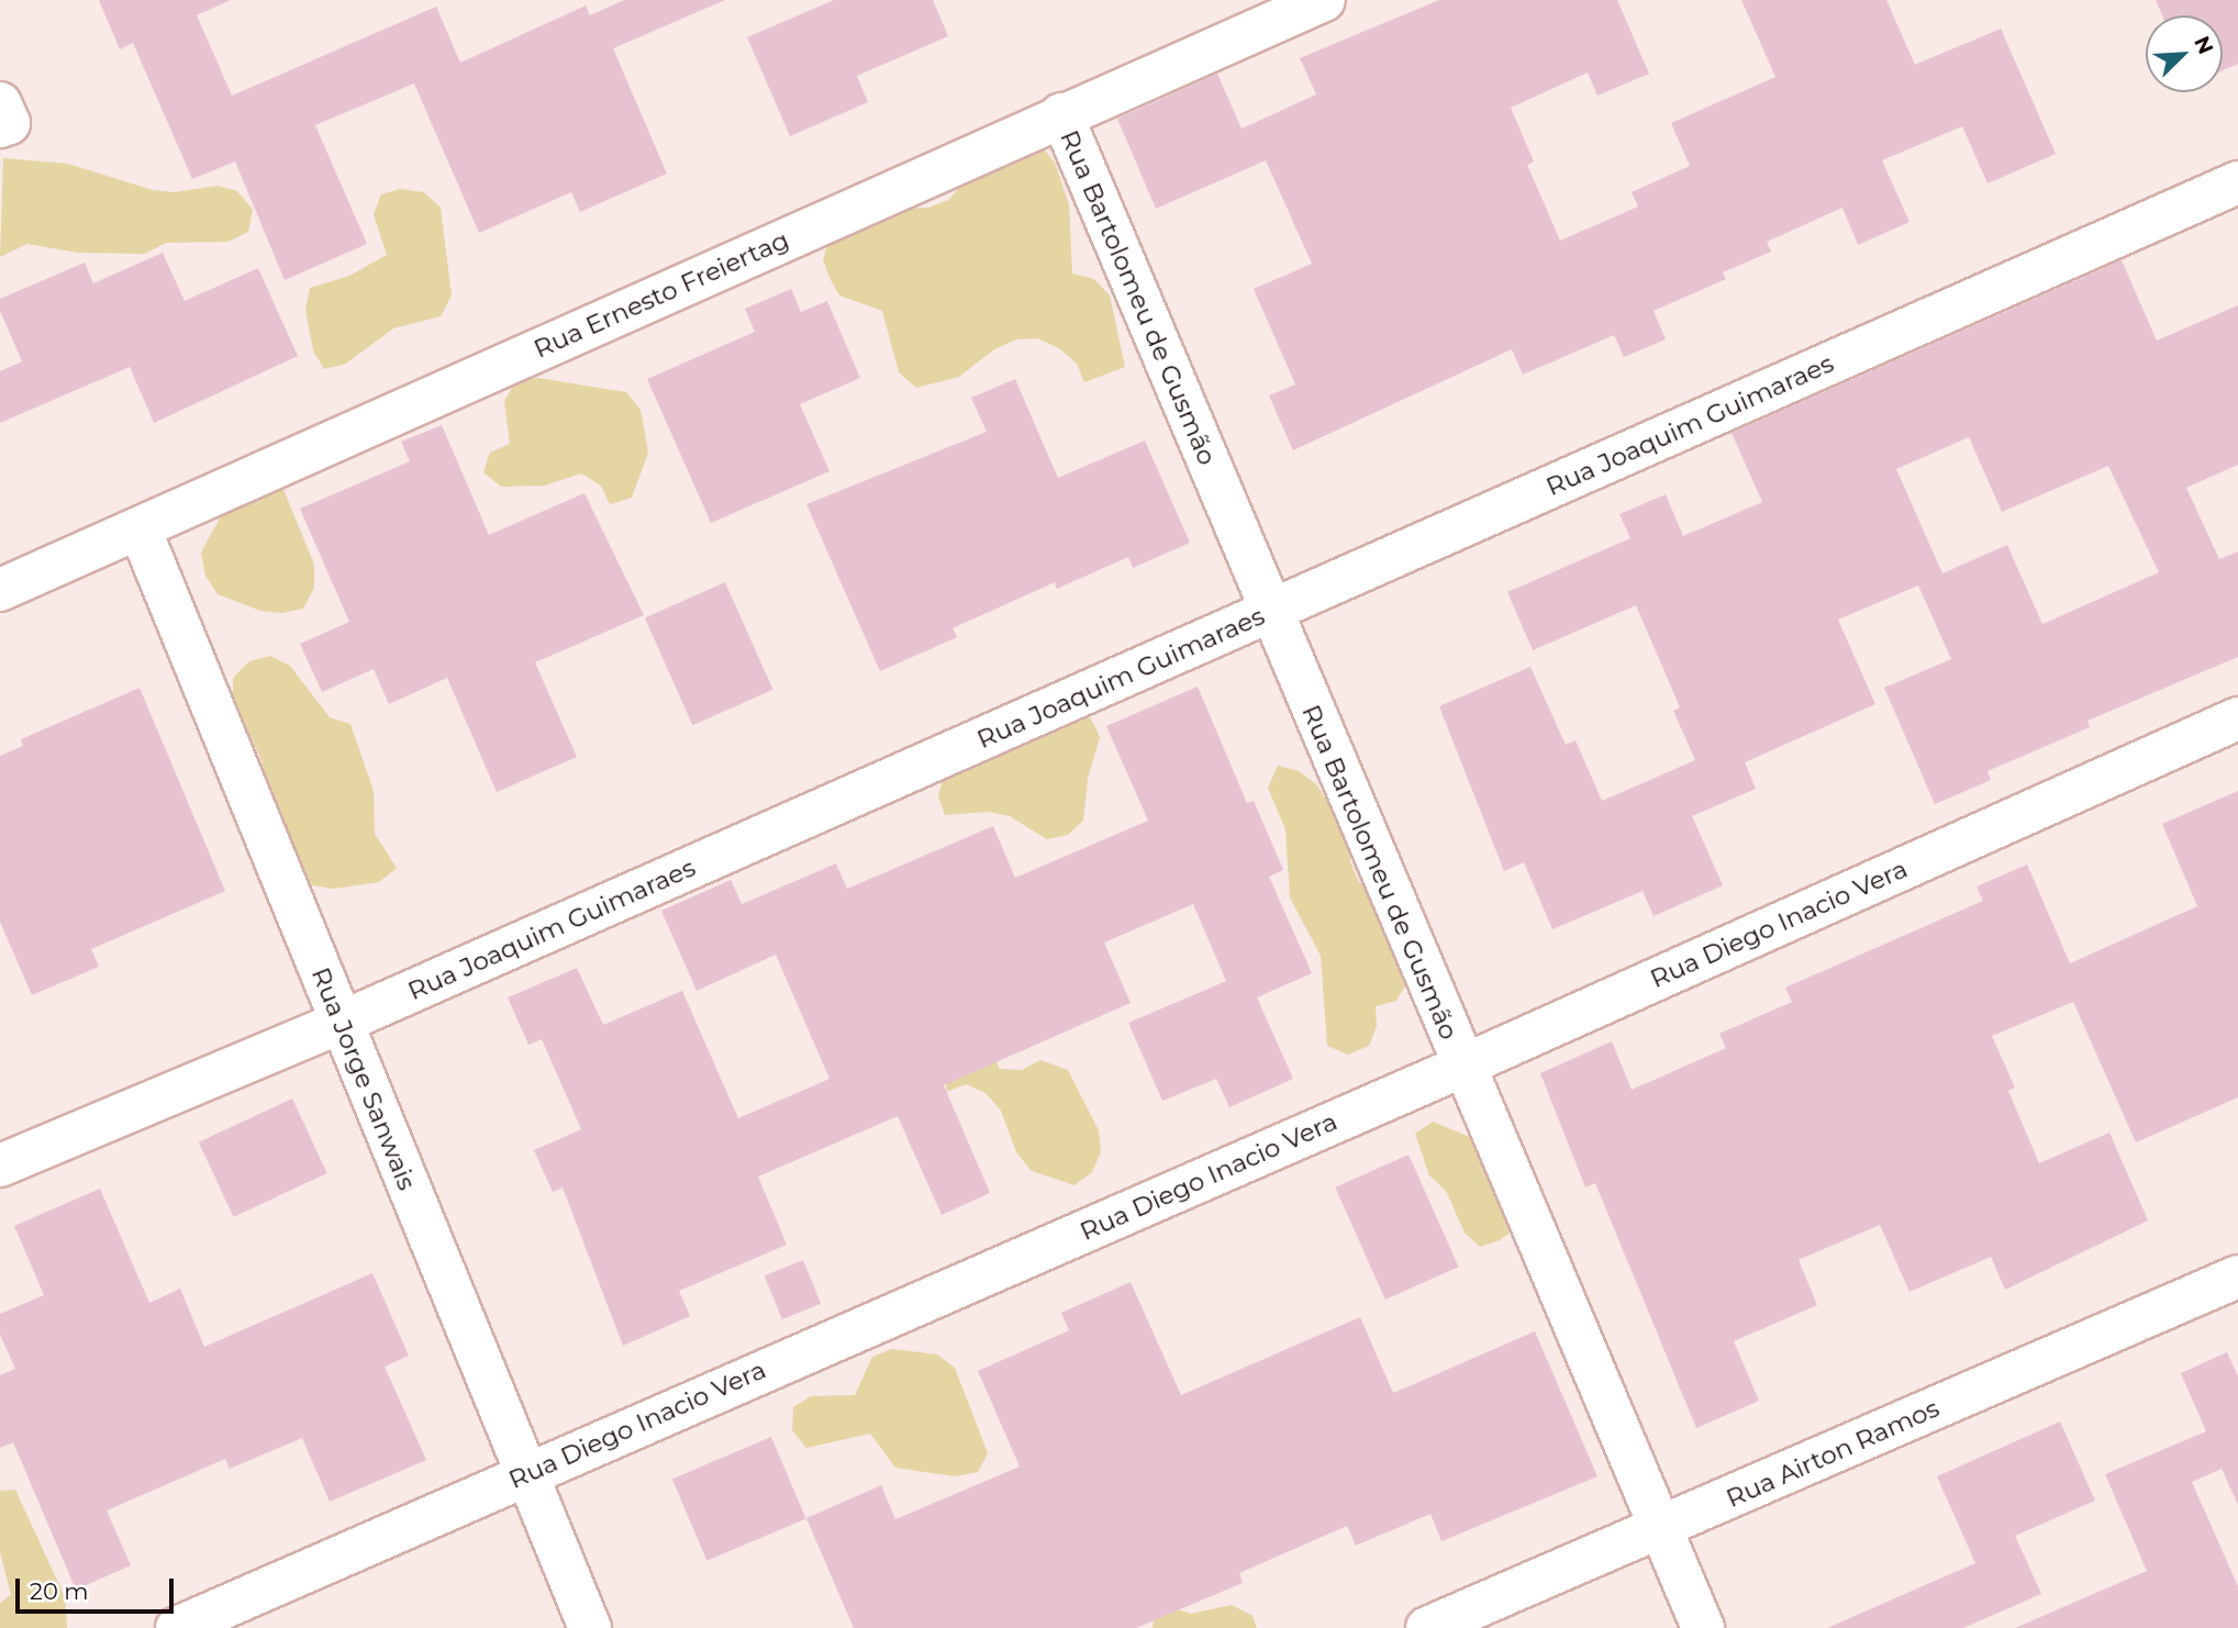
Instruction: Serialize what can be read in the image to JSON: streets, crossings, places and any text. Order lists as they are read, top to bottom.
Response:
{
  "streets": {
    "street": [
      "Rua Ernesto Freiertag",
      "Rua Bartolomeu de Gusmão",
      "Rua Joaquim Guimaraes",
      "Rua Diego Inacio Vera",
      "Rua Jorge Sanwais",
      "Rua Airton Ramos"
    ]
  },
  "crossings": [
    ["Rua Ernesto Freiertag", "Rua Bartolomeu de Gusmão"],
    ["Rua Ernesto Freiertag", "Rua Jorge Sanwais"],
    ["Rua Bartolomeu de Gusmão", "Rua Joaquim Guimaraes"],
    ["Rua Bartolomeu de Gusmão", "Rua Diego Inacio Vera"],
    ["Rua Bartolomeu de Gusmão", "Rua Airton Ramos"],
    ["Rua Joaquim Guimaraes", "Rua Jorge Sanwais"],
    ["Rua Diego Inacio Vera", "Rua Jorge Sanwais"]
  ],
  "scale_bar": "20 m",
  "north": "top right"
}
